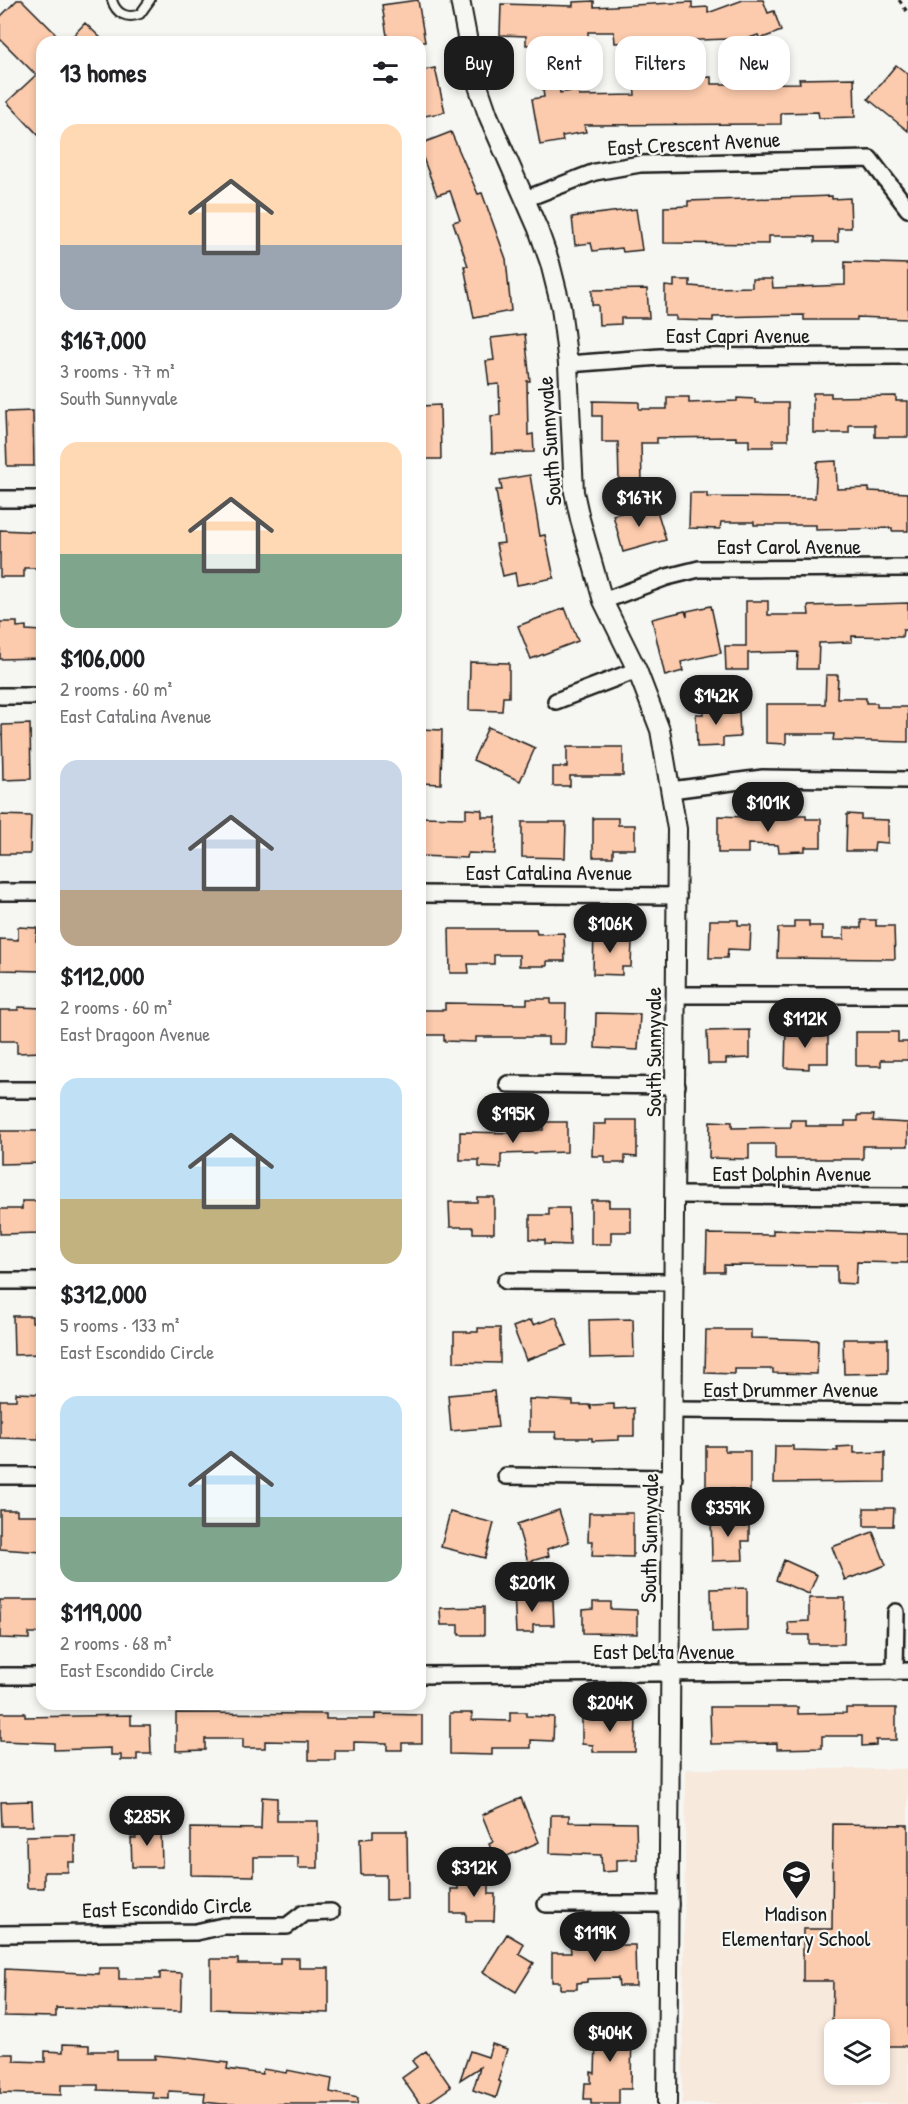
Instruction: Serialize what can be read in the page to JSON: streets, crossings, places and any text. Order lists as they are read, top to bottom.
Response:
{
  "streets": {
    "street": [
      "East Crescent Avenue",
      "East Capri Avenue",
      "South Sunnyvale",
      "East Carol Avenue",
      "East Catalina Avenue",
      "East Dolphin Avenue",
      "East Drummer Avenue",
      "East Delta Avenue",
      "East Escondido Circle"
    ]
  },
  "crossings": [
    ["East Crescent Avenue", "South Sunnyvale"],
    ["East Capri Avenue", "South Sunnyvale"],
    ["South Sunnyvale", "East Carol Avenue"],
    ["South Sunnyvale", "East Catalina Avenue"],
    ["South Sunnyvale", "East Dolphin Avenue"],
    ["South Sunnyvale", "East Drummer Avenue"],
    ["South Sunnyvale", "East Delta Avenue"]
  ],
  "places": {
    "school or university": ["Madison Elementary School"]
  },
  "page": {
    "chip": [
      "Buy",
      "Rent",
      "Filters",
      "New"
    ],
    "heading": "13 homes",
    "list": [
      {
        "name": "$167,000",
        "note": "3 rooms · 77 m² · South Sunnyvale"
      },
      {
        "name": "$106,000",
        "note": "2 rooms · 60 m² · East Catalina Avenue"
      },
      {
        "name": "$112,000",
        "note": "2 rooms · 60 m² · East Dragoon Avenue"
      },
      {
        "name": "$312,000",
        "note": "5 rooms · 133 m² · East Escondido Circle"
      },
      {
        "name": "$119,000",
        "note": "2 rooms · 68 m² · East Escondido Circle"
      }
    ],
    "price": [
      "$167K",
      "$142K",
      "$101K",
      "$106K",
      "$112K",
      "$195K",
      "$359K",
      "$201K",
      "$204K",
      "$285K",
      "$312K",
      "$119K",
      "$404K"
    ]
  }
}
